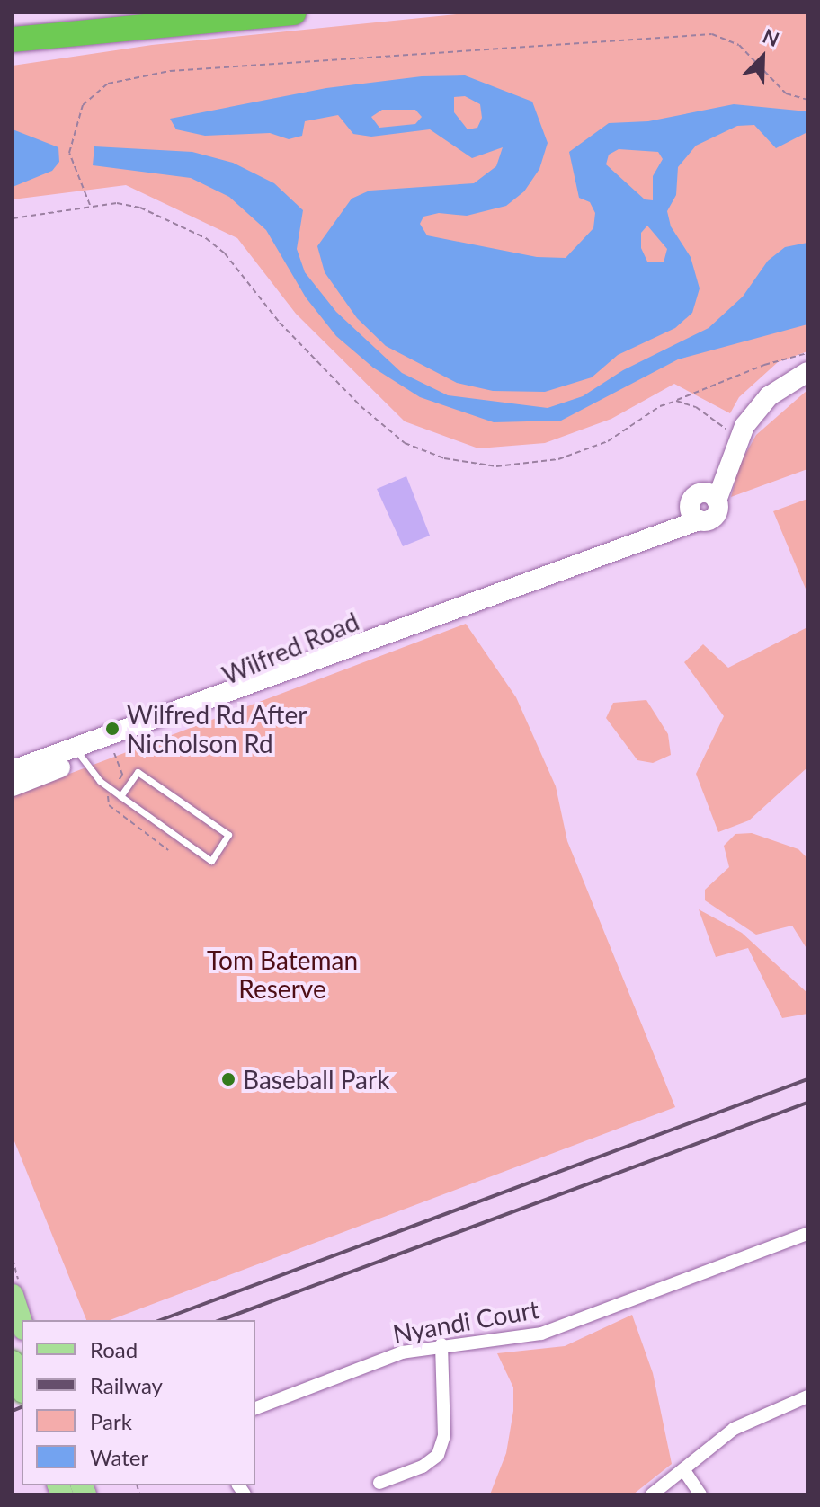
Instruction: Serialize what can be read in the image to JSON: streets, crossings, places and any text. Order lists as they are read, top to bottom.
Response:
{
  "streets": {
    "main road": ["Wilfred Road"],
    "street": ["Nyandi Court"]
  },
  "parks": ["Tom Bateman Reserve"],
  "places": ["Wilfred Rd After Nicholson Rd", "Baseball Park"],
  "legend": [
    "Road",
    "Railway",
    "Park",
    "Water"
  ],
  "north": "top right"
}
